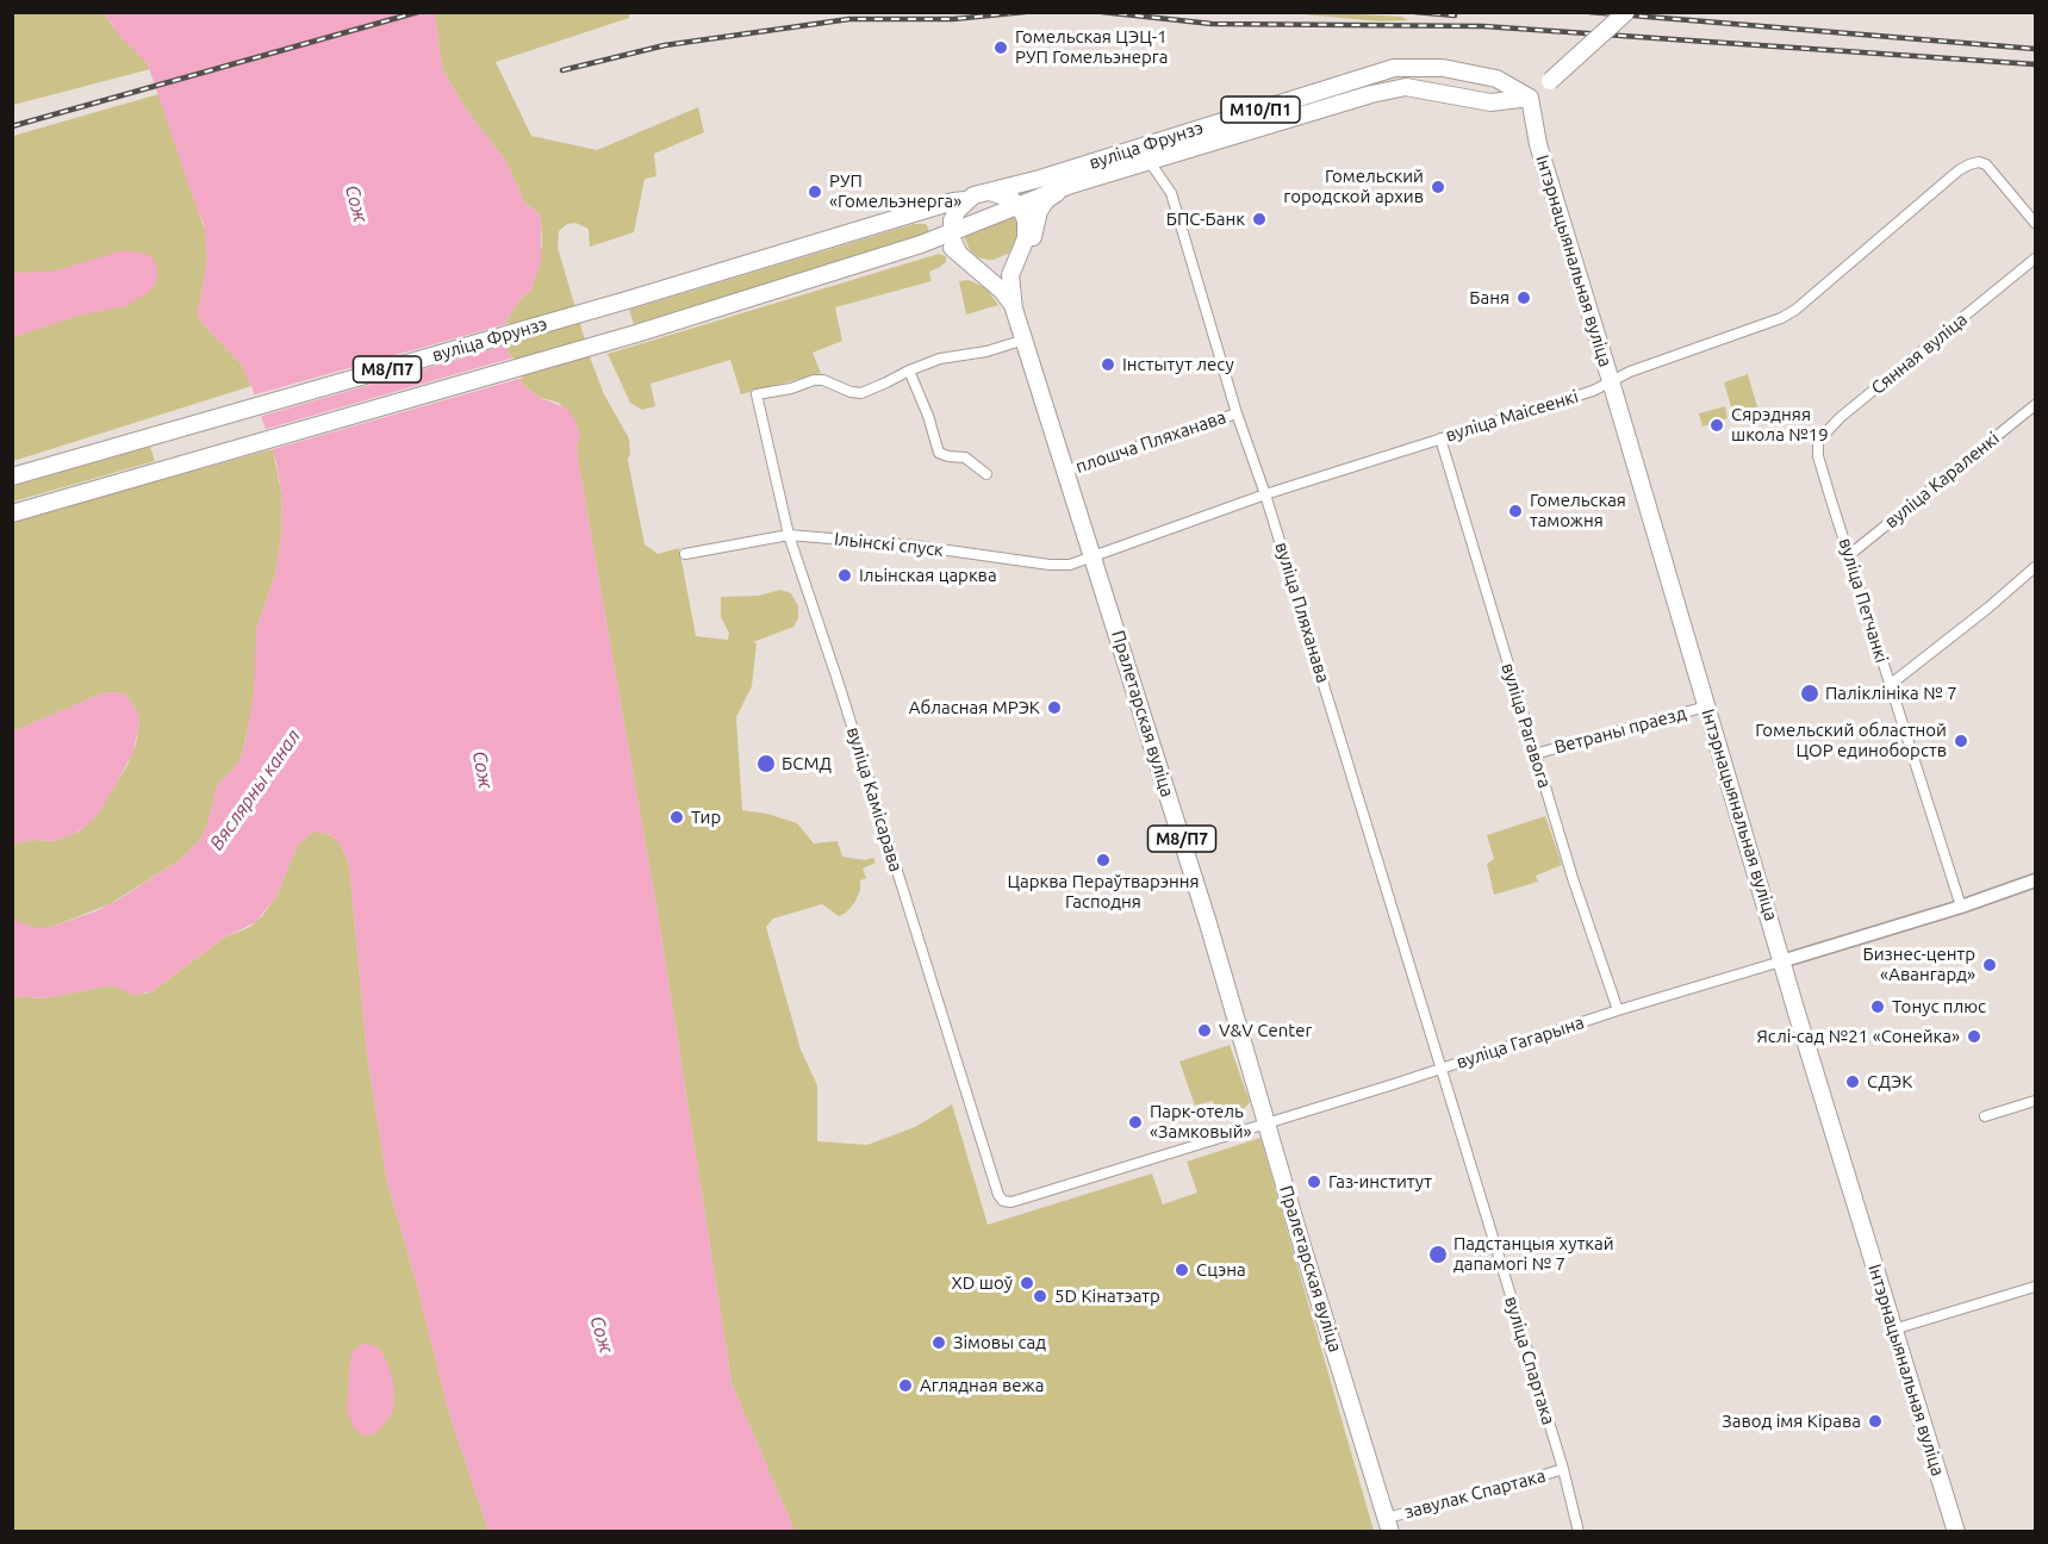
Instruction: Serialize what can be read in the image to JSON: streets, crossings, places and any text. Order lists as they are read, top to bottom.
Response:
{
  "streets": {
    "main road": [
      "М10/П1",
      "вуліца Фрунзэ",
      "Інтэрнацыянальная вуліца",
      "М8/П7",
      "Пралетарская вуліца"
    ],
    "street": [
      "Сянная вуліца",
      "вуліца Маісеенкі",
      "плошча Пляханава",
      "вуліца Караленкі",
      "Ільінскі спуск",
      "вуліца Петчанкі",
      "вуліца Пляханава",
      "вуліца Рагавога",
      "Ветраны праезд",
      "вуліца Камісарава",
      "вуліца Гагарына",
      "вуліца Спартака",
      "завулак Спартака"
    ]
  },
  "crossings": [
    ["вуліца Фрунзэ", "Інтэрнацыянальная вуліца"],
    ["вуліца Фрунзэ", "М8/П7"],
    ["вуліца Фрунзэ", "вуліца Пляханава"],
    ["вуліца Фрунзэ", "Пралетарская вуліца"],
    ["Інтэрнацыянальная вуліца", "вуліца Маісеенкі"],
    ["Інтэрнацыянальная вуліца", "Ветраны праезд"],
    ["Інтэрнацыянальная вуліца", "вуліца Гагарына"],
    ["Сянная вуліца", "вуліца Петчанкі"],
    ["М8/П7", "Пралетарская вуліца"],
    ["вуліца Маісеенкі", "Ільінскі спуск"],
    ["вуліца Маісеенкі", "вуліца Пляханава"],
    ["вуліца Маісеенкі", "Пралетарская вуліца"],
    ["вуліца Маісеенкі", "вуліца Рагавога"],
    ["плошча Пляханава", "вуліца Пляханава"],
    ["плошча Пляханава", "Пралетарская вуліца"],
    ["вуліца Караленкі", "вуліца Петчанкі"],
    ["Ільінскі спуск", "Пралетарская вуліца"],
    ["Ільінскі спуск", "вуліца Камісарава"],
    ["вуліца Петчанкі", "вуліца Гагарына"],
    ["вуліца Пляханава", "вуліца Гагарына"],
    ["вуліца Пляханава", "вуліца Спартака"],
    ["Пралетарская вуліца", "вуліца Гагарына"],
    ["Пралетарская вуліца", "завулак Спартака"],
    ["вуліца Рагавога", "Ветраны праезд"],
    ["вуліца Рагавога", "вуліца Гагарына"],
    ["вуліца Камісарава", "вуліца Гагарына"],
    ["вуліца Гагарына", "вуліца Спартака"],
    ["вуліца Спартака", "завулак Спартака"]
  ],
  "water": ["Сож", "Вяслярны канал"],
  "places": [
    "Гомельская ЦЭЦ-1 РУП Гомельэнерга",
    "Гомельский городской архив",
    "РУП «Гомельэнерга»",
    "БПС-Банк",
    "Баня",
    "Інстытут лесу",
    "Сярэдняя школа №19",
    "Гомельская таможня",
    "Ільінская царква",
    "Паліклініка № 7",
    "Абласная МРЭК",
    "Гомельский областной ЦОР единоборств",
    "БСМД",
    "Тир",
    "Царква Пераўтварэння Гасподня",
    "Бизнес-центр «Авангард»",
    "Тонус плюс",
    "V&V Center",
    "Яслі-сад №21 «Сонейка»",
    "СДЭК",
    "Парк-отель «Замковый»",
    "Газ-институт",
    "Падстанцыя хуткай дапамогі № 7",
    "Сцэна",
    "XD шоў",
    "5D Кінатэатр",
    "Зімовы сад",
    "Аглядная вежа",
    "Завод імя Кірава"
  ]
}
